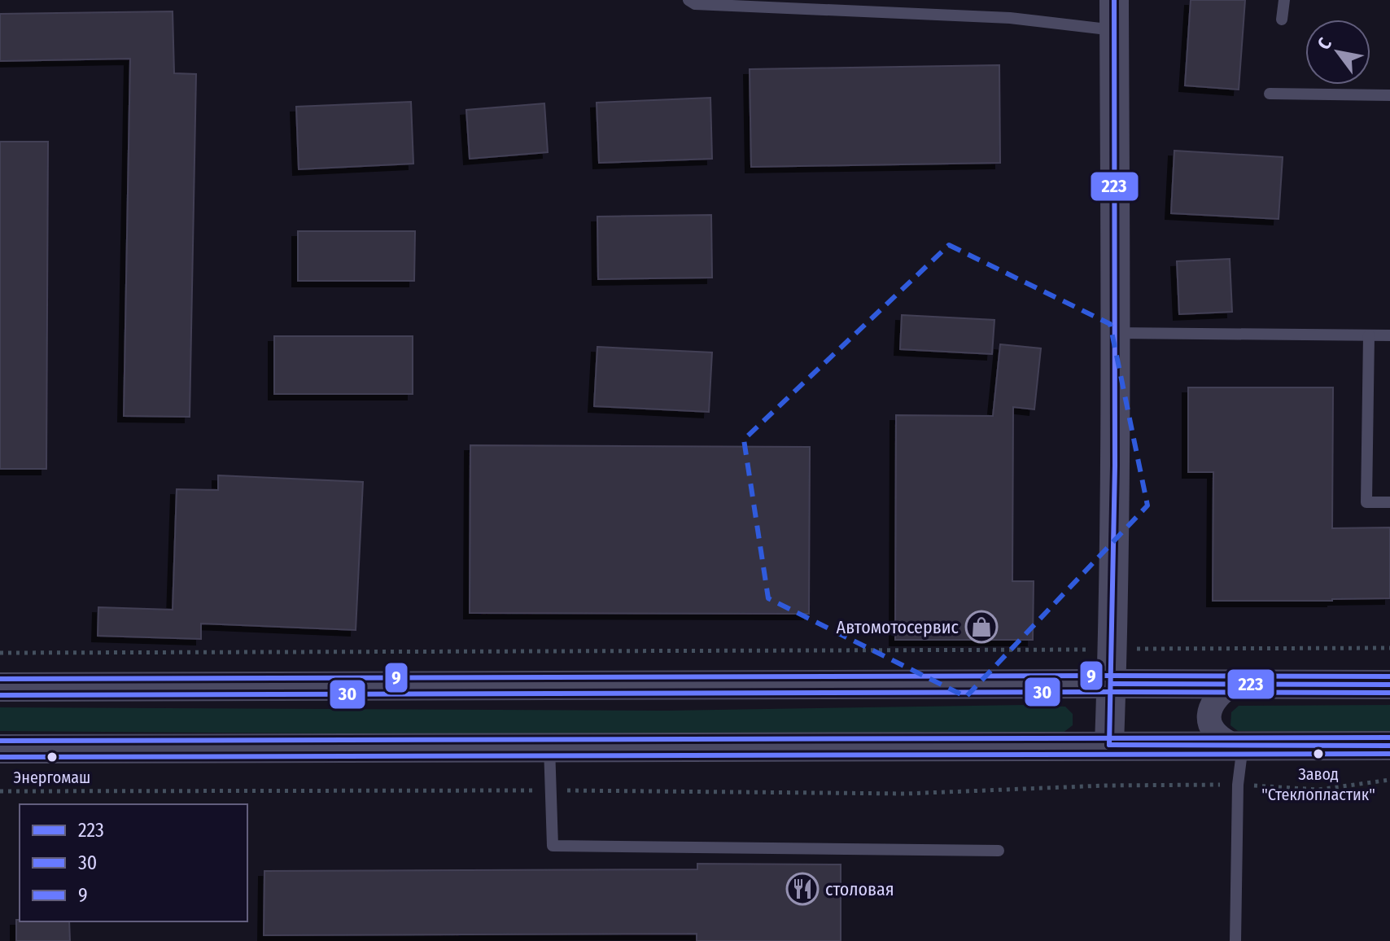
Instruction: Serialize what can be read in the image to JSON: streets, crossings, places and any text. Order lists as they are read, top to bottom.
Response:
{
  "places": {
    "shop": ["Автомотосервис"],
    "other": ["Завод \"Стеклопластик\"", "Энергомаш"],
    "restaurant": ["столовая"]
  },
  "lines": ["transit line 223", "transit line 9", "transit line 30"],
  "legend": ["223", "30", "9"],
  "north": "top left"
}
